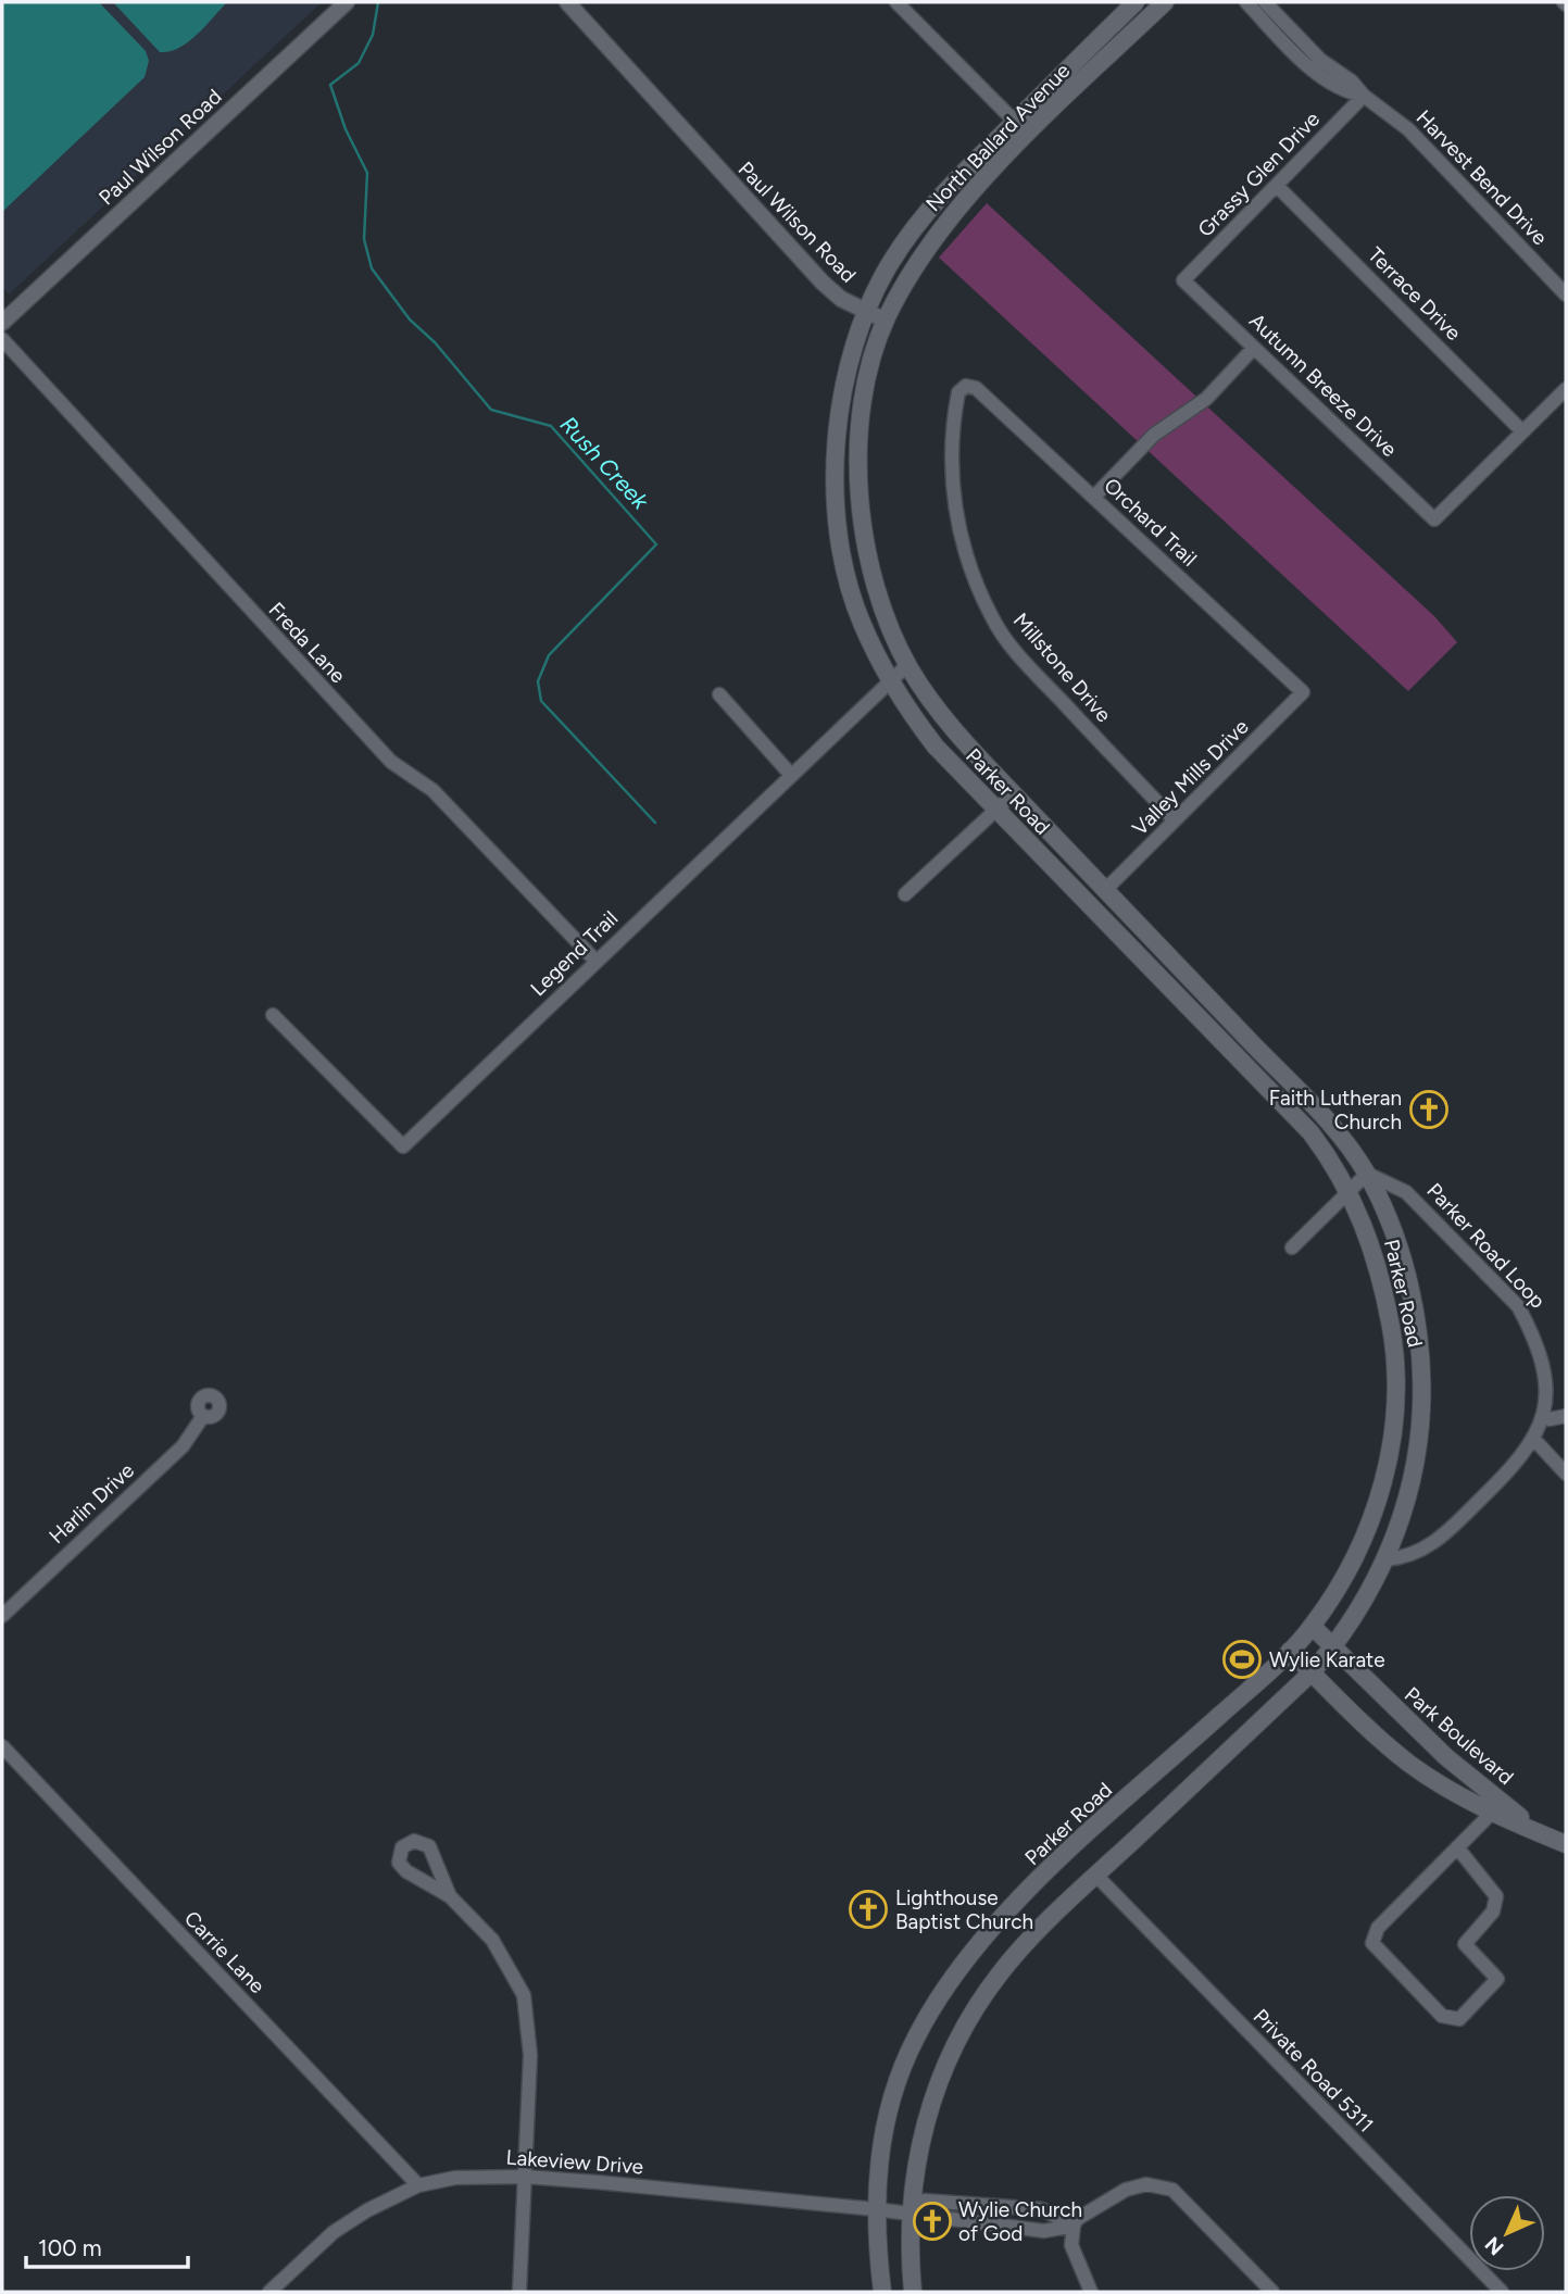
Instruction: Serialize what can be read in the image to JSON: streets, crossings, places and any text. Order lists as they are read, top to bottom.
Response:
{
  "streets": {
    "main road": ["North Ballard Avenue", "Parker Road", "Park Boulevard"],
    "street": [
      "Paul Wilson Road",
      "Grassy Glen Drive",
      "Harvest Bend Drive",
      "Terrace Drive",
      "Autumn Breeze Drive",
      "Orchard Trail",
      "Freda Lane",
      "Millstone Drive",
      "Valley Mills Drive",
      "Legend Trail",
      "Parker Road Loop",
      "Harlin Drive",
      "Carrie Lane",
      "Private Road 5311",
      "Lakeview Drive"
    ]
  },
  "crossings": [
    ["North Ballard Avenue", "Paul Wilson Road"],
    ["North Ballard Avenue", "Parker Road"],
    ["Paul Wilson Road", "Parker Road"],
    ["Grassy Glen Drive", "Harvest Bend Drive"],
    ["Grassy Glen Drive", "Terrace Drive"],
    ["Grassy Glen Drive", "Autumn Breeze Drive"],
    ["Terrace Drive", "Autumn Breeze Drive"],
    ["Orchard Trail", "Millstone Drive"],
    ["Orchard Trail", "Valley Mills Drive"],
    ["Freda Lane", "Legend Trail"],
    ["Millstone Drive", "Valley Mills Drive"],
    ["Valley Mills Drive", "Parker Road"],
    ["Parker Road", "Legend Trail"],
    ["Parker Road", "Parker Road Loop"],
    ["Parker Road", "Park Boulevard"],
    ["Parker Road", "Private Road 5311"],
    ["Parker Road", "Lakeview Drive"],
    ["Carrie Lane", "Lakeview Drive"]
  ],
  "water": ["Rush Creek"],
  "places": {
    "church": ["Faith Lutheran Church", "Lighthouse Baptist Church", "Wylie Church of God"],
    "sports": ["Wylie Karate"]
  },
  "scale_bar": "100 m",
  "north": "bottom left"
}
